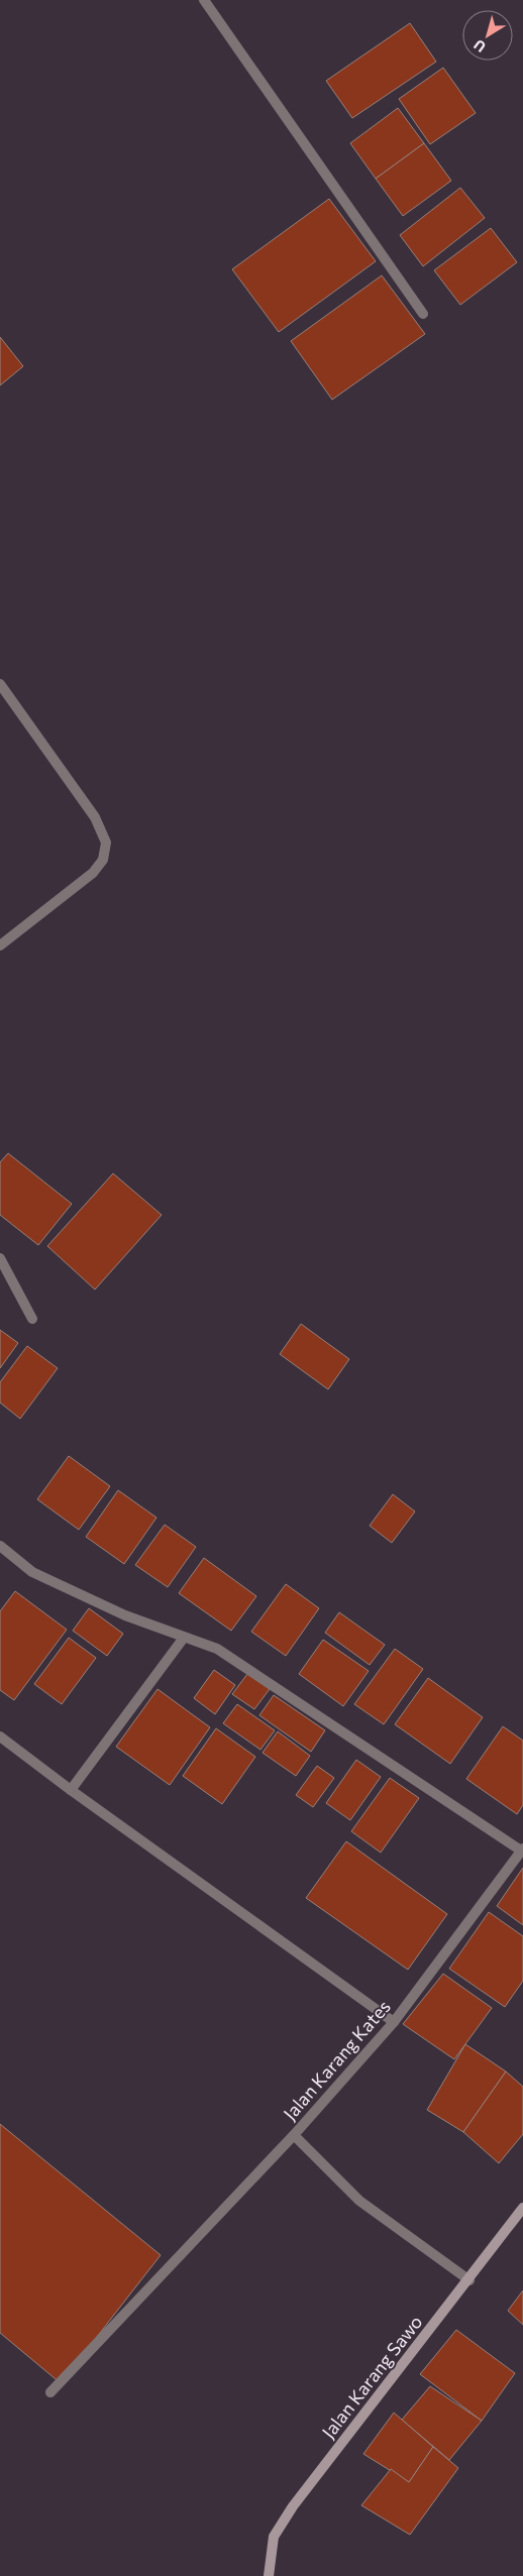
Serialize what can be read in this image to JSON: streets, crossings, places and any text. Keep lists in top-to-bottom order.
{
  "streets": {
    "street": ["Jalan Karang Kates", "Jalan Karang Sawo"]
  },
  "crossings": [
    ["Jalan Karang Kates", "Jalan Karang Sawo"]
  ],
  "north": "bottom left"
}
